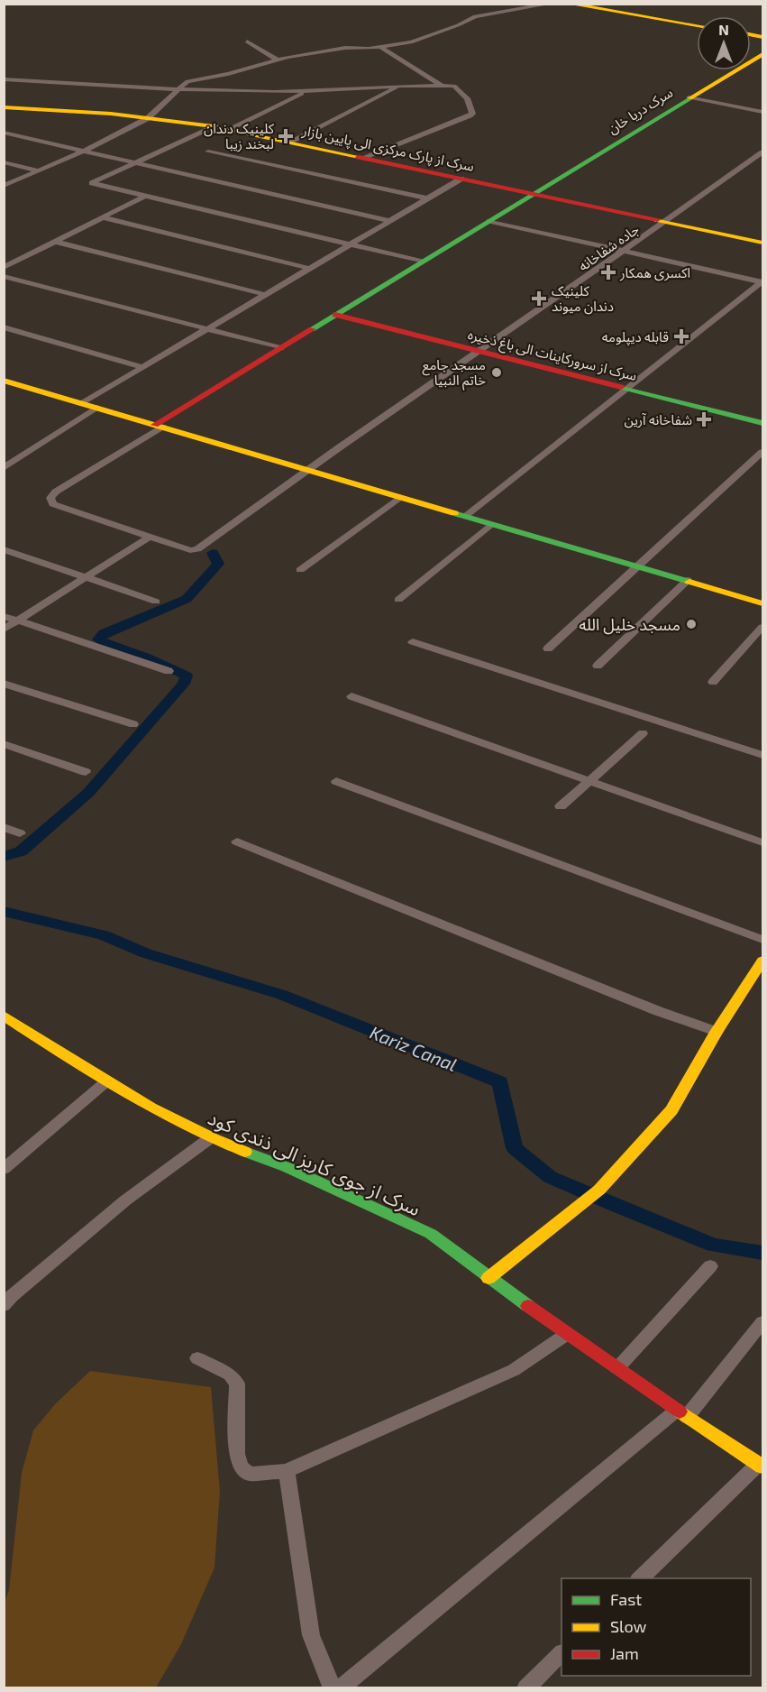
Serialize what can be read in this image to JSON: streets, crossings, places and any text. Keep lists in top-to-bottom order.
{
  "streets": {
    "street": [
      "سرک دریا خان",
      "سرک از پارک مرکزی الی پایین بازار",
      "جاده شفاخانه",
      "سرک از سرورکاینات الی باغ ذخیره",
      "سرک از جوی کاریز الی ذندی کود"
    ]
  },
  "crossings": [
    ["سرک دریا خان", "سرک از پارک مرکزی الی پایین بازار"],
    ["سرک دریا خان", "سرک از سرورکاینات الی باغ ذخیره"],
    ["سرک از پارک مرکزی الی پایین بازار", "جاده شفاخانه"],
    ["جاده شفاخانه", "سرک از سرورکاینات الی باغ ذخیره"]
  ],
  "water": ["Kariz Canal"],
  "places": {
    "health": [
      "کلینیک دندان لبخند زیبا",
      "اکسری همکار",
      "کلینیک دندان میوند",
      "قابله دیپلومه",
      "شفاخانه آرین"
    ],
    "other": ["مسجد جامع خاتم النبیا", "مسجد خلیل الله"]
  },
  "legend": ["Fast", "Slow", "Jam"],
  "north": "top"
}
